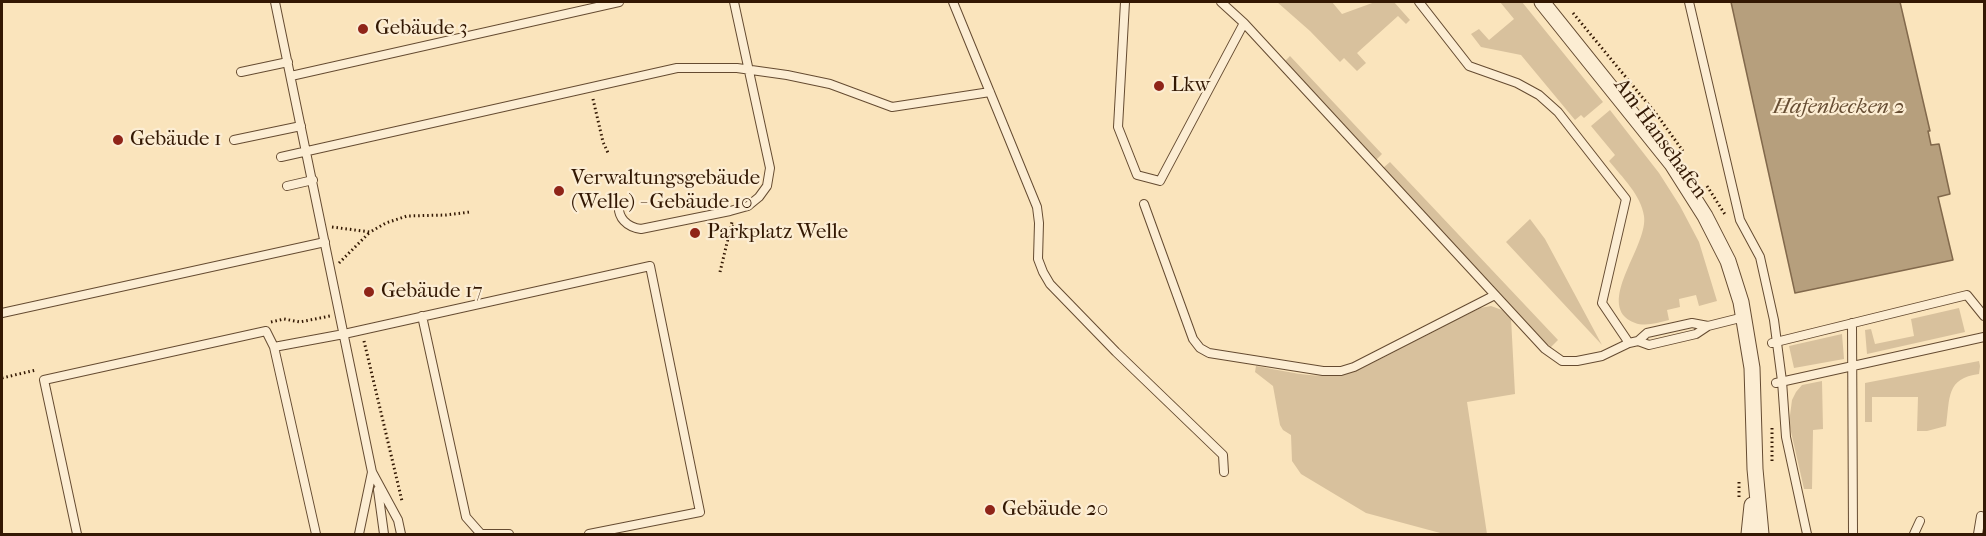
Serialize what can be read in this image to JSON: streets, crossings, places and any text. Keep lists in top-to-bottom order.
{
  "streets": {
    "street": ["Am Hansehafen"]
  },
  "water": ["Hafenbecken 2"],
  "places": [
    "Gebäude 3",
    "Lkw",
    "Gebäude 1",
    "Verwaltungsgebäude (Welle) - Gebäude 10",
    "Parkplatz Welle",
    "Gebäude 17",
    "Gebäude 20"
  ]
}
